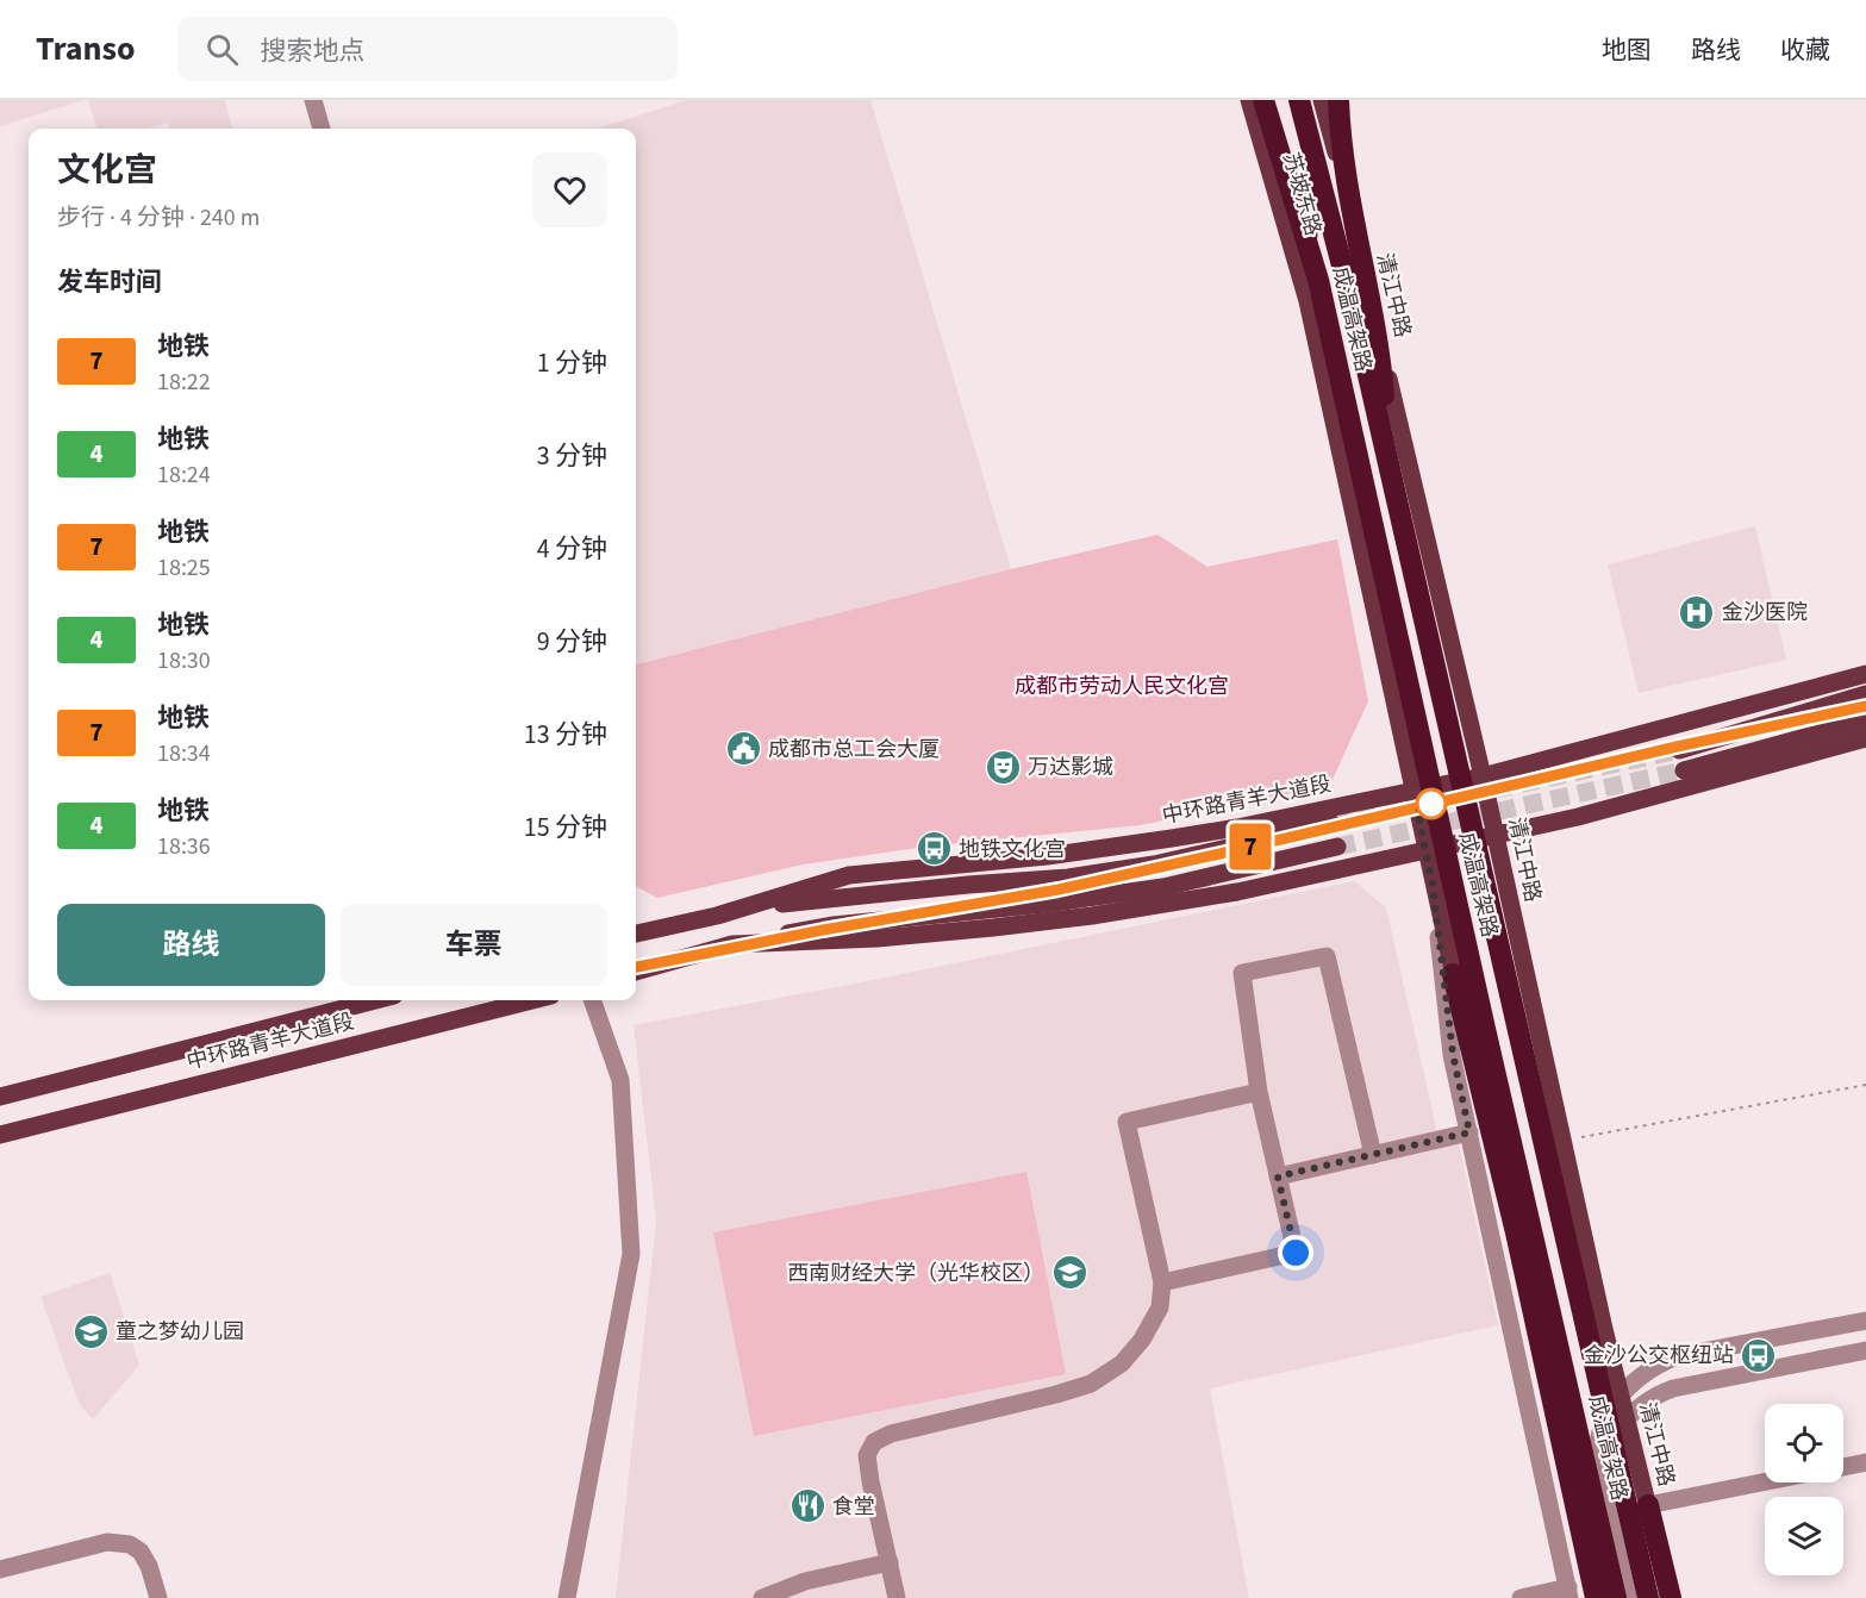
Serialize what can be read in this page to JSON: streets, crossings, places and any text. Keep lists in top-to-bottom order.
{
  "streets": {
    "highway": ["成温高架路"],
    "main road": ["苏坡东路", "清江中路", "中环路青羊大道段"]
  },
  "crossings": [
    ["苏坡东路", "清江中路"],
    ["清江中路", "中环路青羊大道段"]
  ],
  "parks": ["成都市劳动人民文化宫"],
  "places": {
    "hospital": ["金沙医院"],
    "public building": ["成都市总工会大厦"],
    "theatre": ["万达影城"],
    "bus stop": ["地铁文化宫", "金沙公交枢纽站"],
    "school or university": ["西南财经大学（光华校区）", "童之梦幼儿园"],
    "restaurant": ["食堂"]
  },
  "lines": ["metro line 7"],
  "page": {
    "header": "Transo",
    "search": "搜索地点",
    "nav": ["地图", "路线", "收藏"],
    "on_map": "7",
    "heading": [
      ["文化宫", "步行 · 4 分钟 · 240 m"],
      "发车时间"
    ],
    "list": [
      {
        "mark": "7",
        "name": "地铁",
        "note": "18:22",
        "value": "1 分钟"
      },
      {
        "mark": "4",
        "name": "地铁",
        "note": "18:24",
        "value": "3 分钟"
      },
      {
        "mark": "7",
        "name": "地铁",
        "note": "18:25",
        "value": "4 分钟"
      },
      {
        "mark": "4",
        "name": "地铁",
        "note": "18:30",
        "value": "9 分钟"
      },
      {
        "mark": "7",
        "name": "地铁",
        "note": "18:34",
        "value": "13 分钟"
      },
      {
        "mark": "4",
        "name": "地铁",
        "note": "18:36",
        "value": "15 分钟"
      }
    ],
    "buttons": ["路线", "车票"]
  }
}
